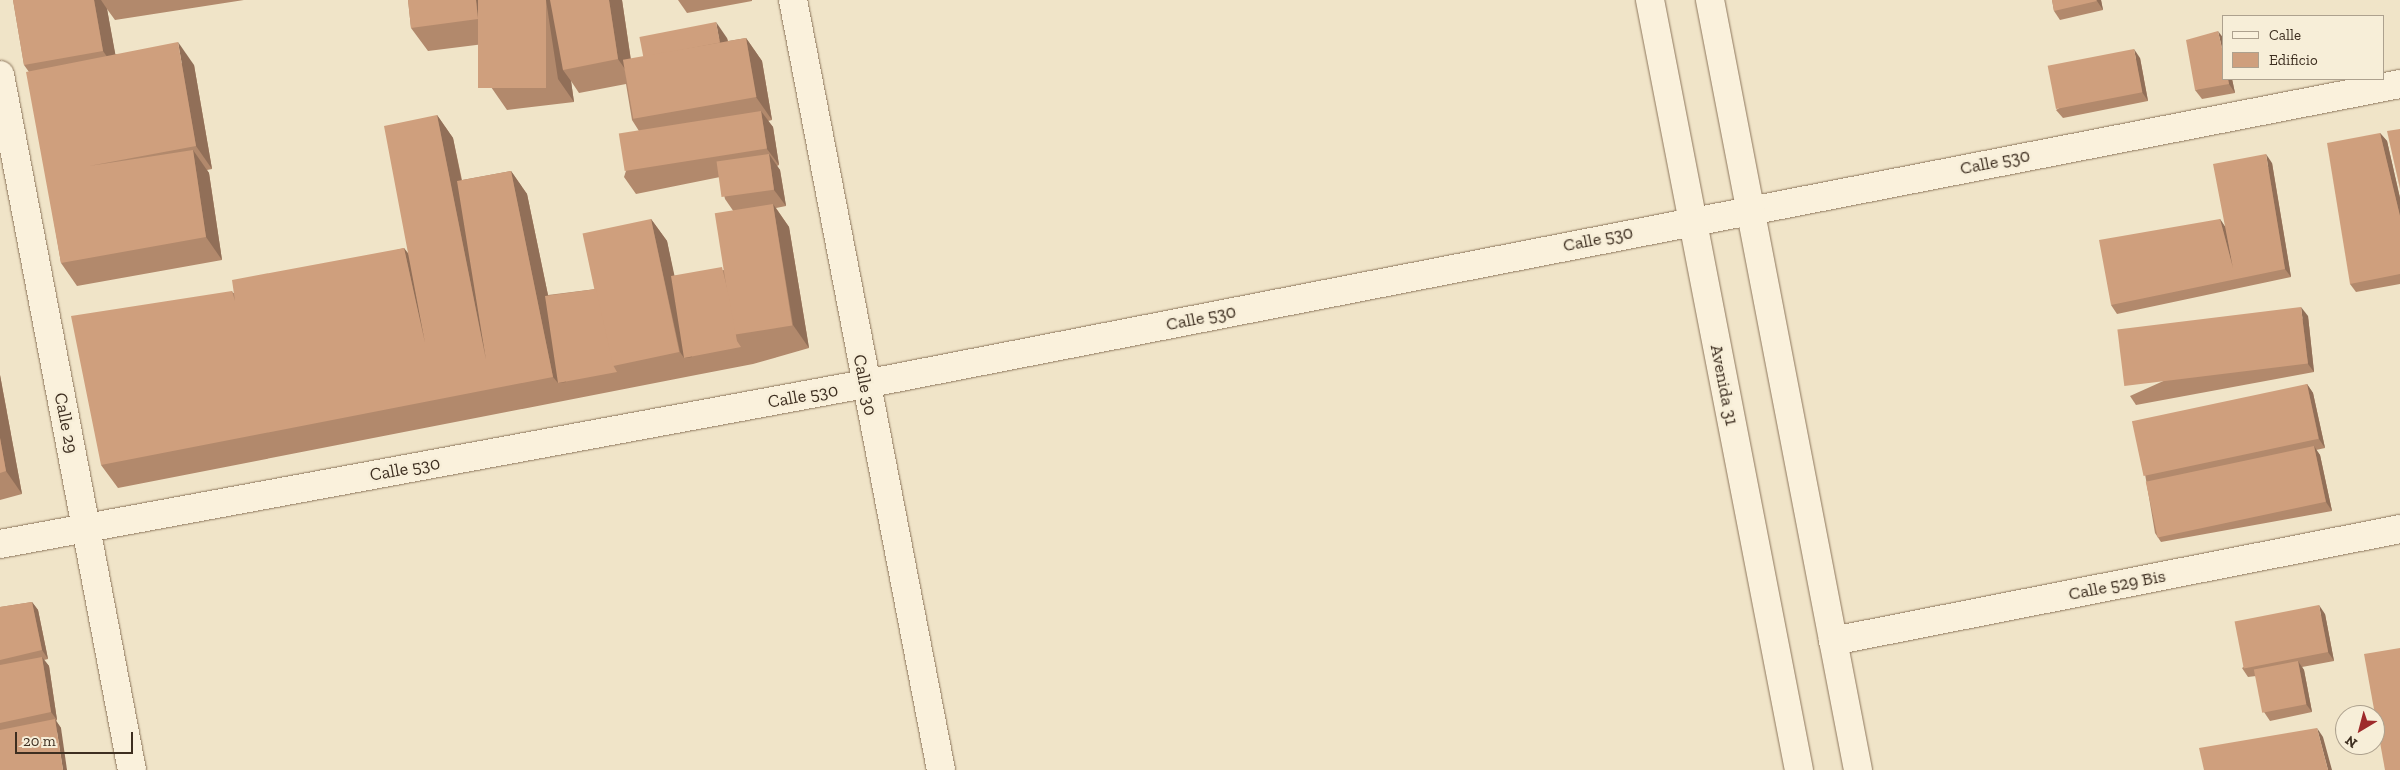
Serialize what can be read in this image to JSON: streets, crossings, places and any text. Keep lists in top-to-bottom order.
{
  "streets": {
    "street": [
      "Calle 530",
      "Calle 30",
      "Avenida 31",
      "Calle 29",
      "Calle 529 Bis"
    ]
  },
  "crossings": [
    ["Calle 530", "Calle 30"],
    ["Calle 530", "Avenida 31"],
    ["Calle 530", "Calle 29"]
  ],
  "legend": ["Calle", "Edificio"],
  "scale_bar": "20 m",
  "north": "bottom left"
}
